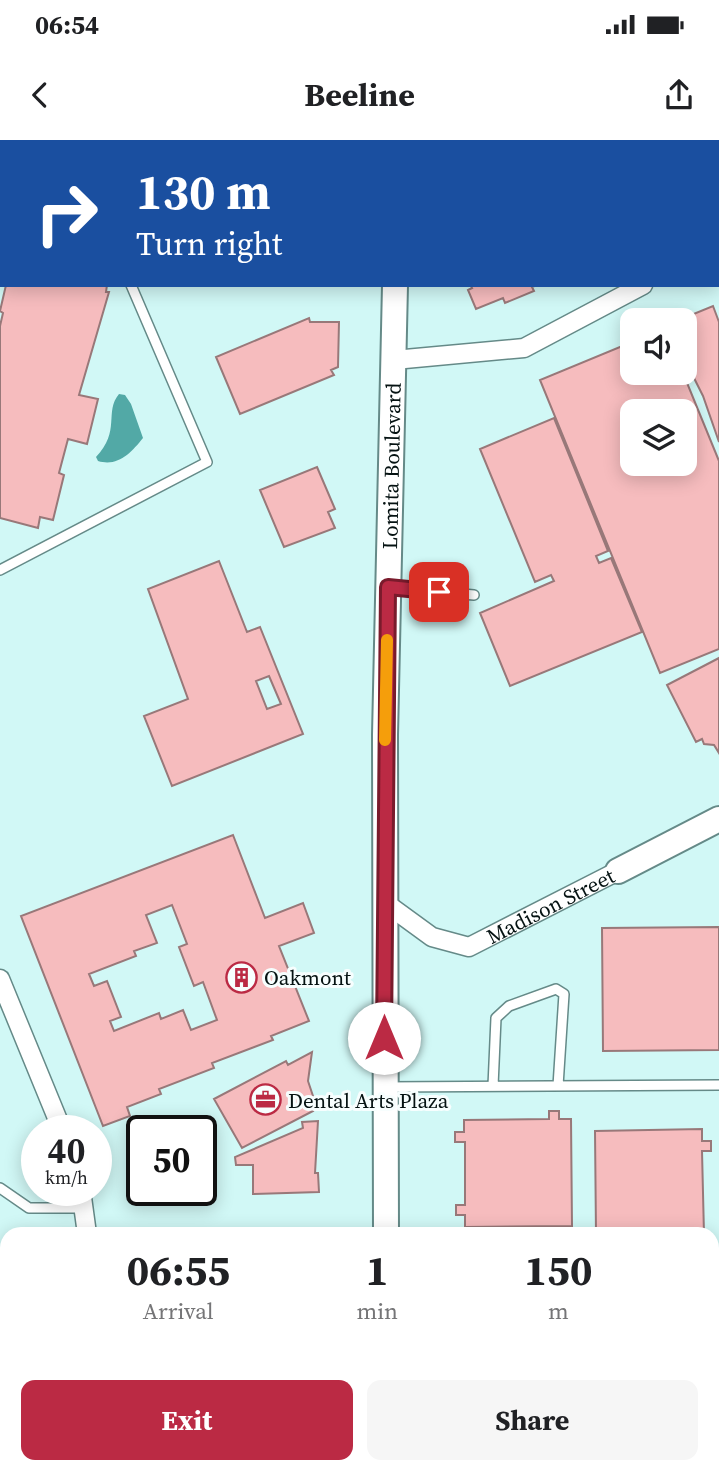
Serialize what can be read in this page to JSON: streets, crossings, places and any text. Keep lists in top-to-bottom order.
{
  "streets": {
    "main road": ["Lomita Boulevard", "Madison Street"]
  },
  "crossings": [
    ["Lomita Boulevard", "Madison Street"]
  ],
  "places": {
    "building": ["Oakmont"],
    "office": ["Dental Arts Plaza"]
  },
  "page": {
    "status": "06:54",
    "header": "Beeline",
    "turn": ["130 m", "Turn right"],
    "speed": "40 km/h",
    "limit": "50",
    "eta": [
      "06:55",
      "Arrival",
      "1",
      "min",
      "150",
      "m"
    ],
    "buttons": ["Exit", "Share"]
  }
}
